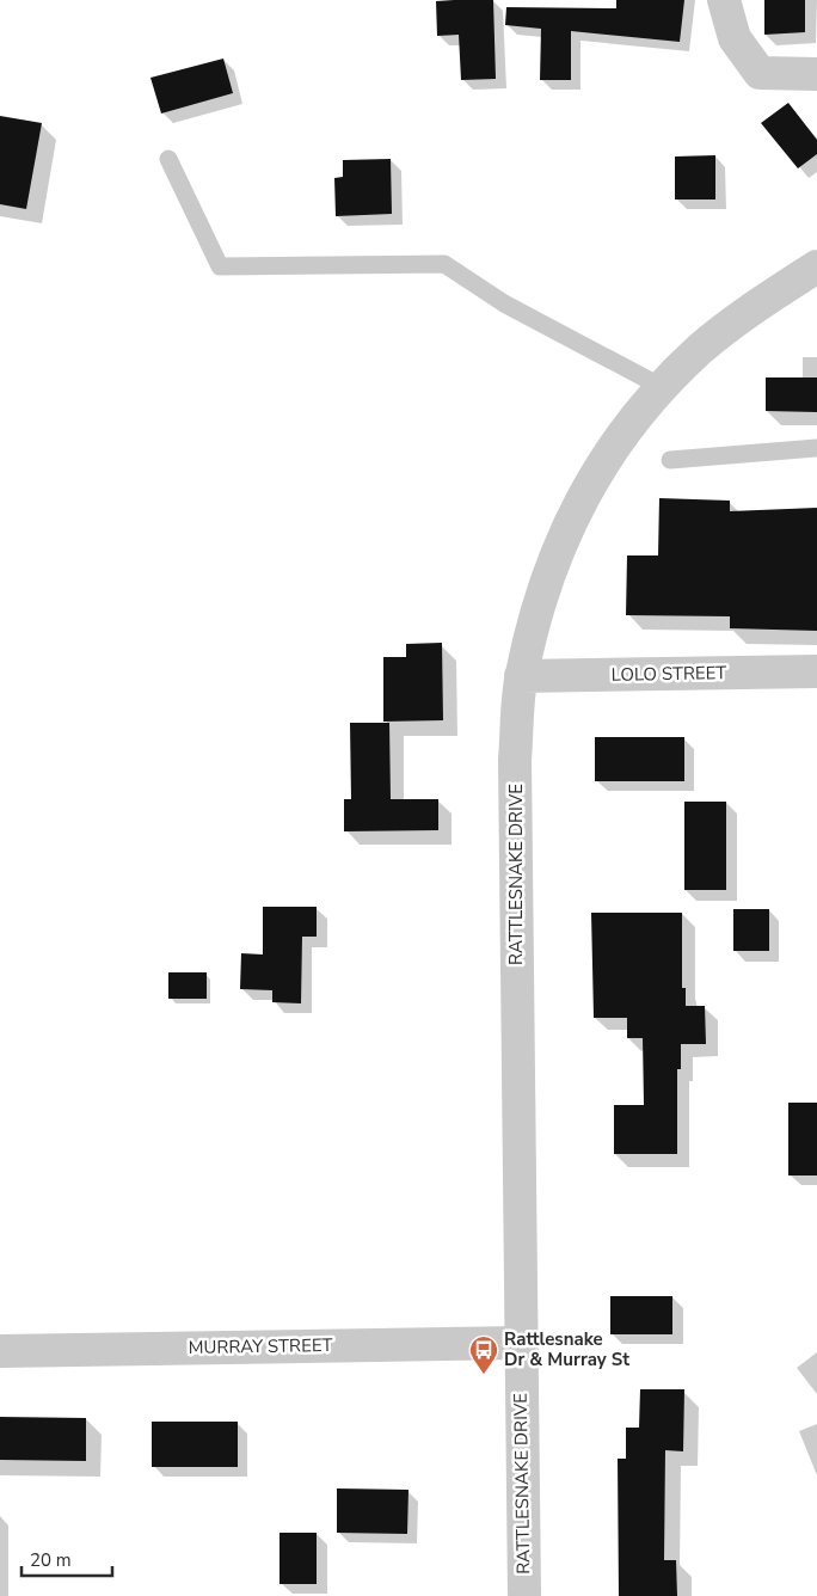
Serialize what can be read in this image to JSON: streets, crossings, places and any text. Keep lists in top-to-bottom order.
{
  "streets": {
    "street": ["LOLO STREET", "RATTLESNAKE DRIVE", "MURRAY STREET"]
  },
  "crossings": [
    ["LOLO STREET", "RATTLESNAKE DRIVE"],
    ["RATTLESNAKE DRIVE", "MURRAY STREET"]
  ],
  "places": {
    "bus stop": ["Rattlesnake Dr & Murray St"]
  },
  "scale_bar": "20 m"
}
